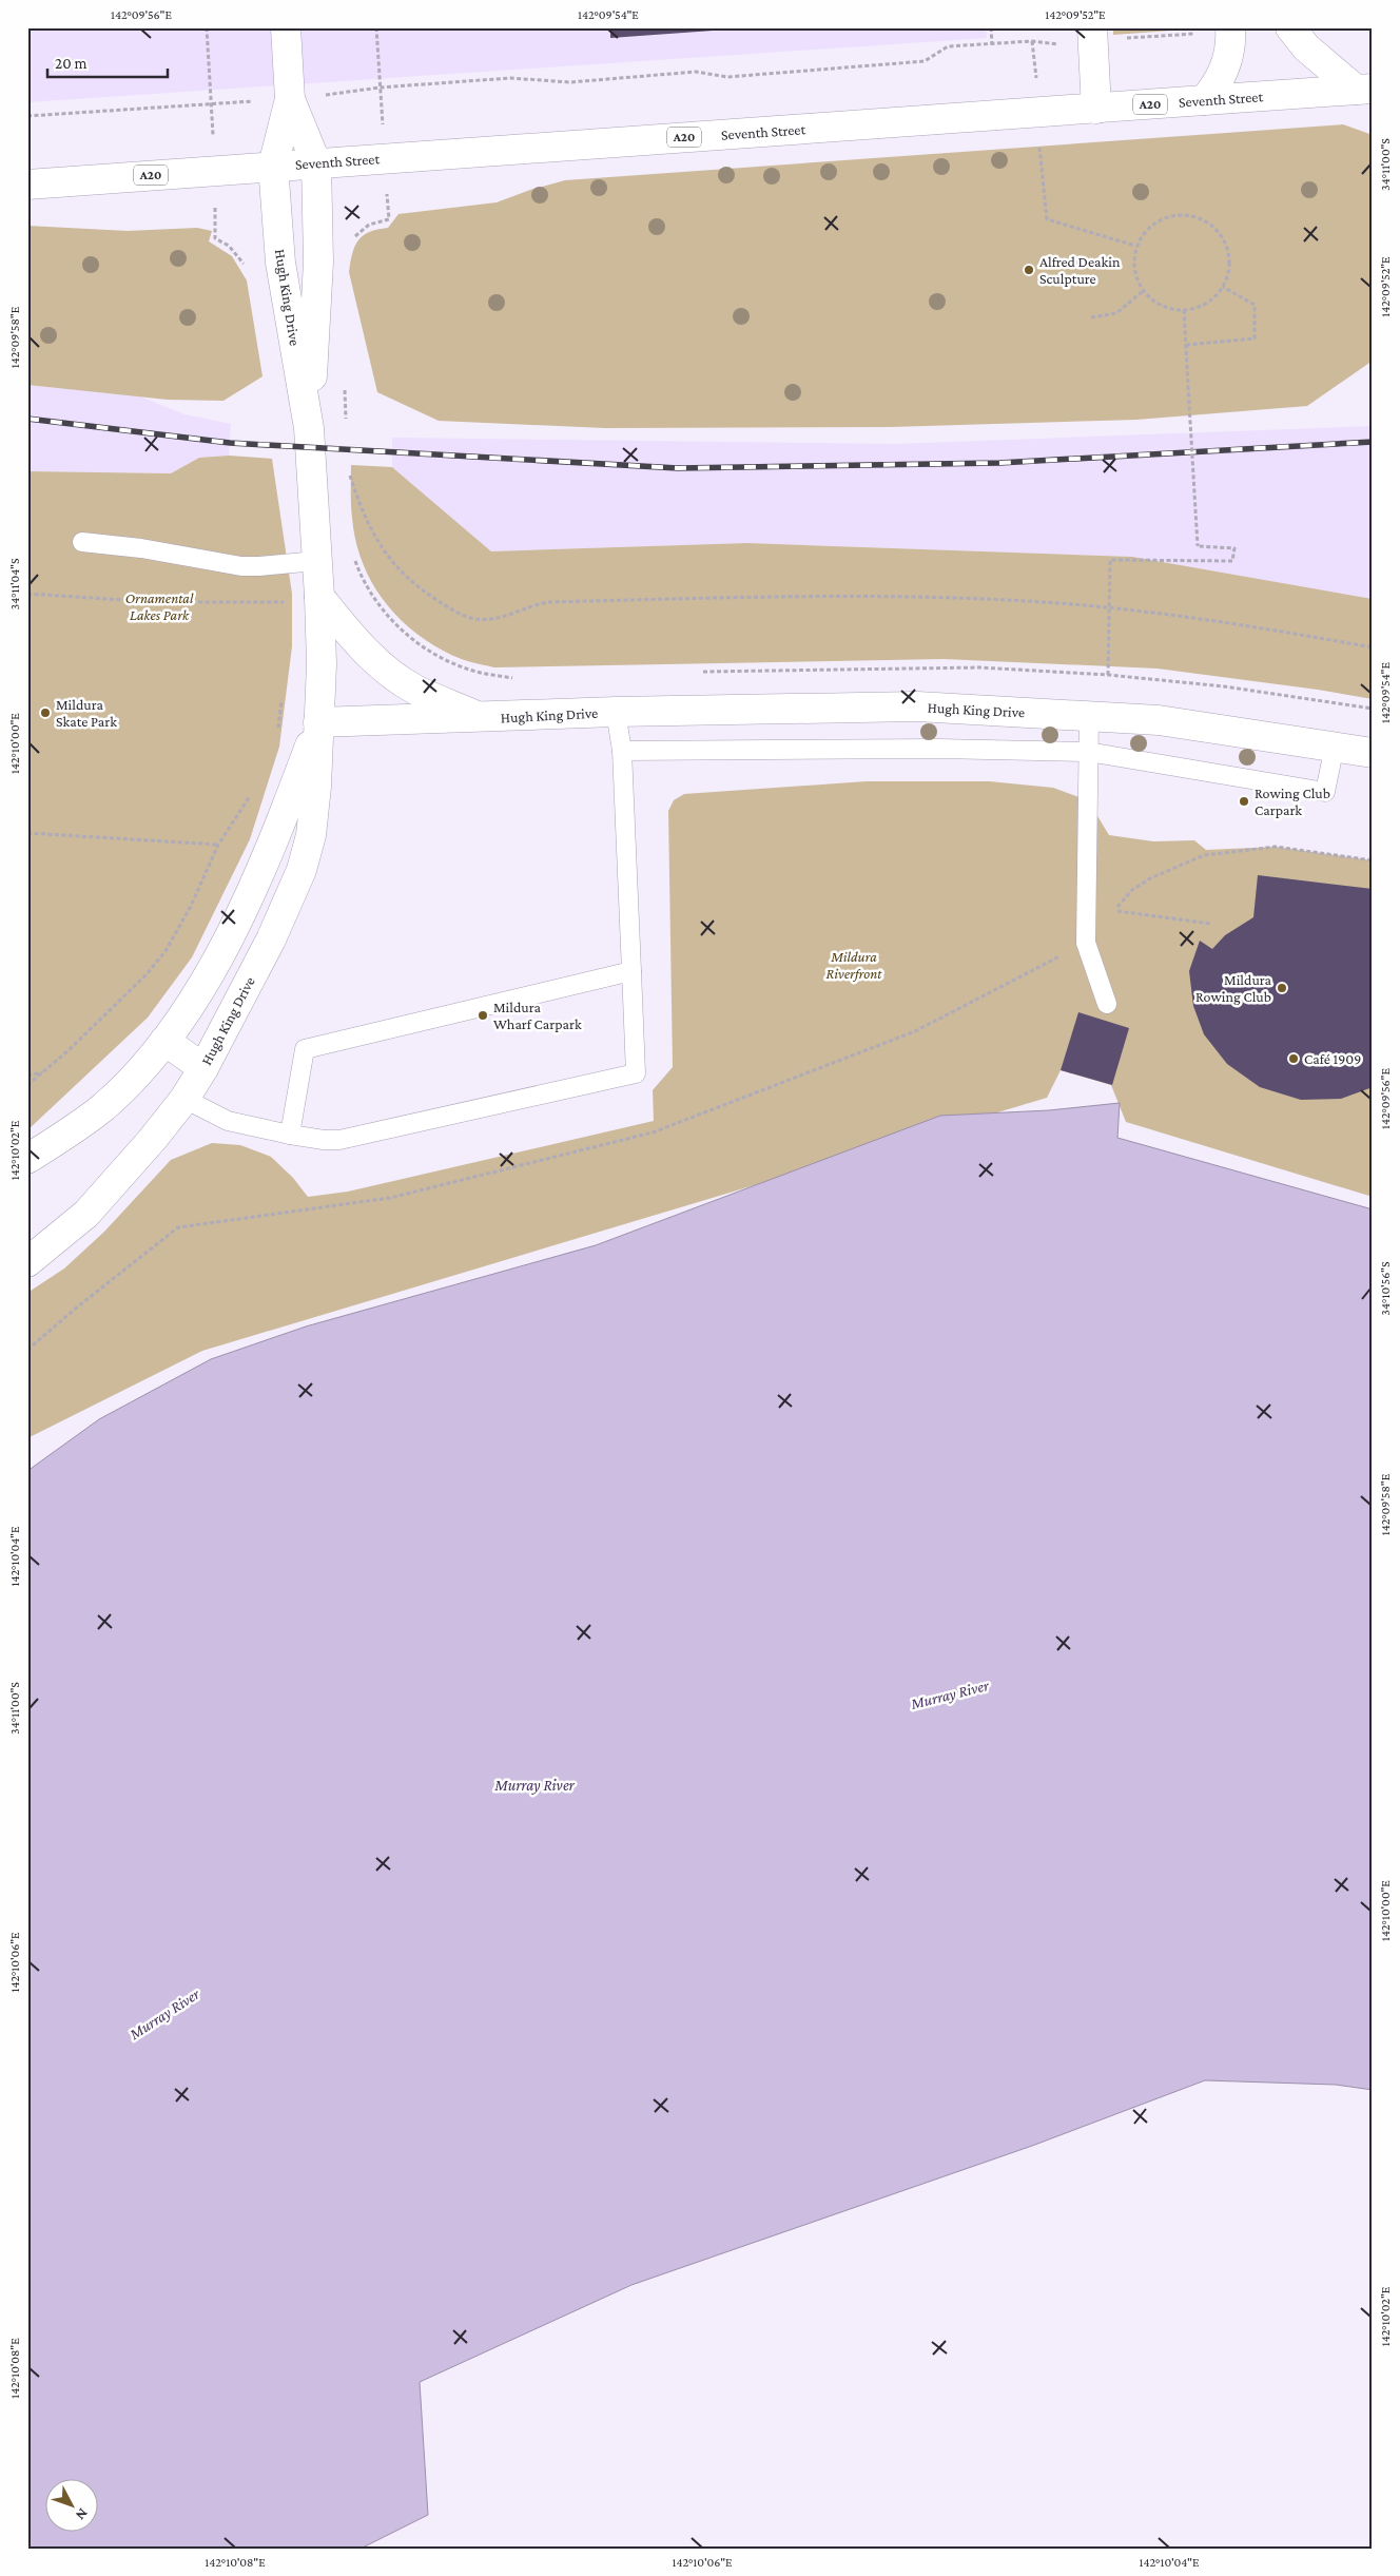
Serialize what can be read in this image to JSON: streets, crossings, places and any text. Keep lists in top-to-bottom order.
{
  "streets": {
    "main road": ["Seventh Street", "A20", "Hugh King Drive"]
  },
  "crossings": [
    ["Seventh Street", "Hugh King Drive"]
  ],
  "water": ["Murray River"],
  "parks": ["Ornamental Lakes Park", "Mildura Riverfront"],
  "places": [
    "Alfred Deakin Sculpture",
    "Mildura Skate Park",
    "Rowing Club Carpark",
    "Mildura Rowing Club",
    "Mildura Wharf Carpark",
    "Café 1909"
  ],
  "scale_bar": "20 m",
  "north": "bottom right",
  "coordinates": [
    "142°09'56\"E",
    "142°09'54\"E",
    "142°09'52\"E",
    "34°11'00\"S",
    "142°09'58\"E",
    "34°11'04\"S",
    "142°10'00\"E",
    "142°10'02\"E",
    "34°10'56\"S",
    "142°10'04\"E",
    "142°10'06\"E",
    "142°10'08\"E"
  ]
}
